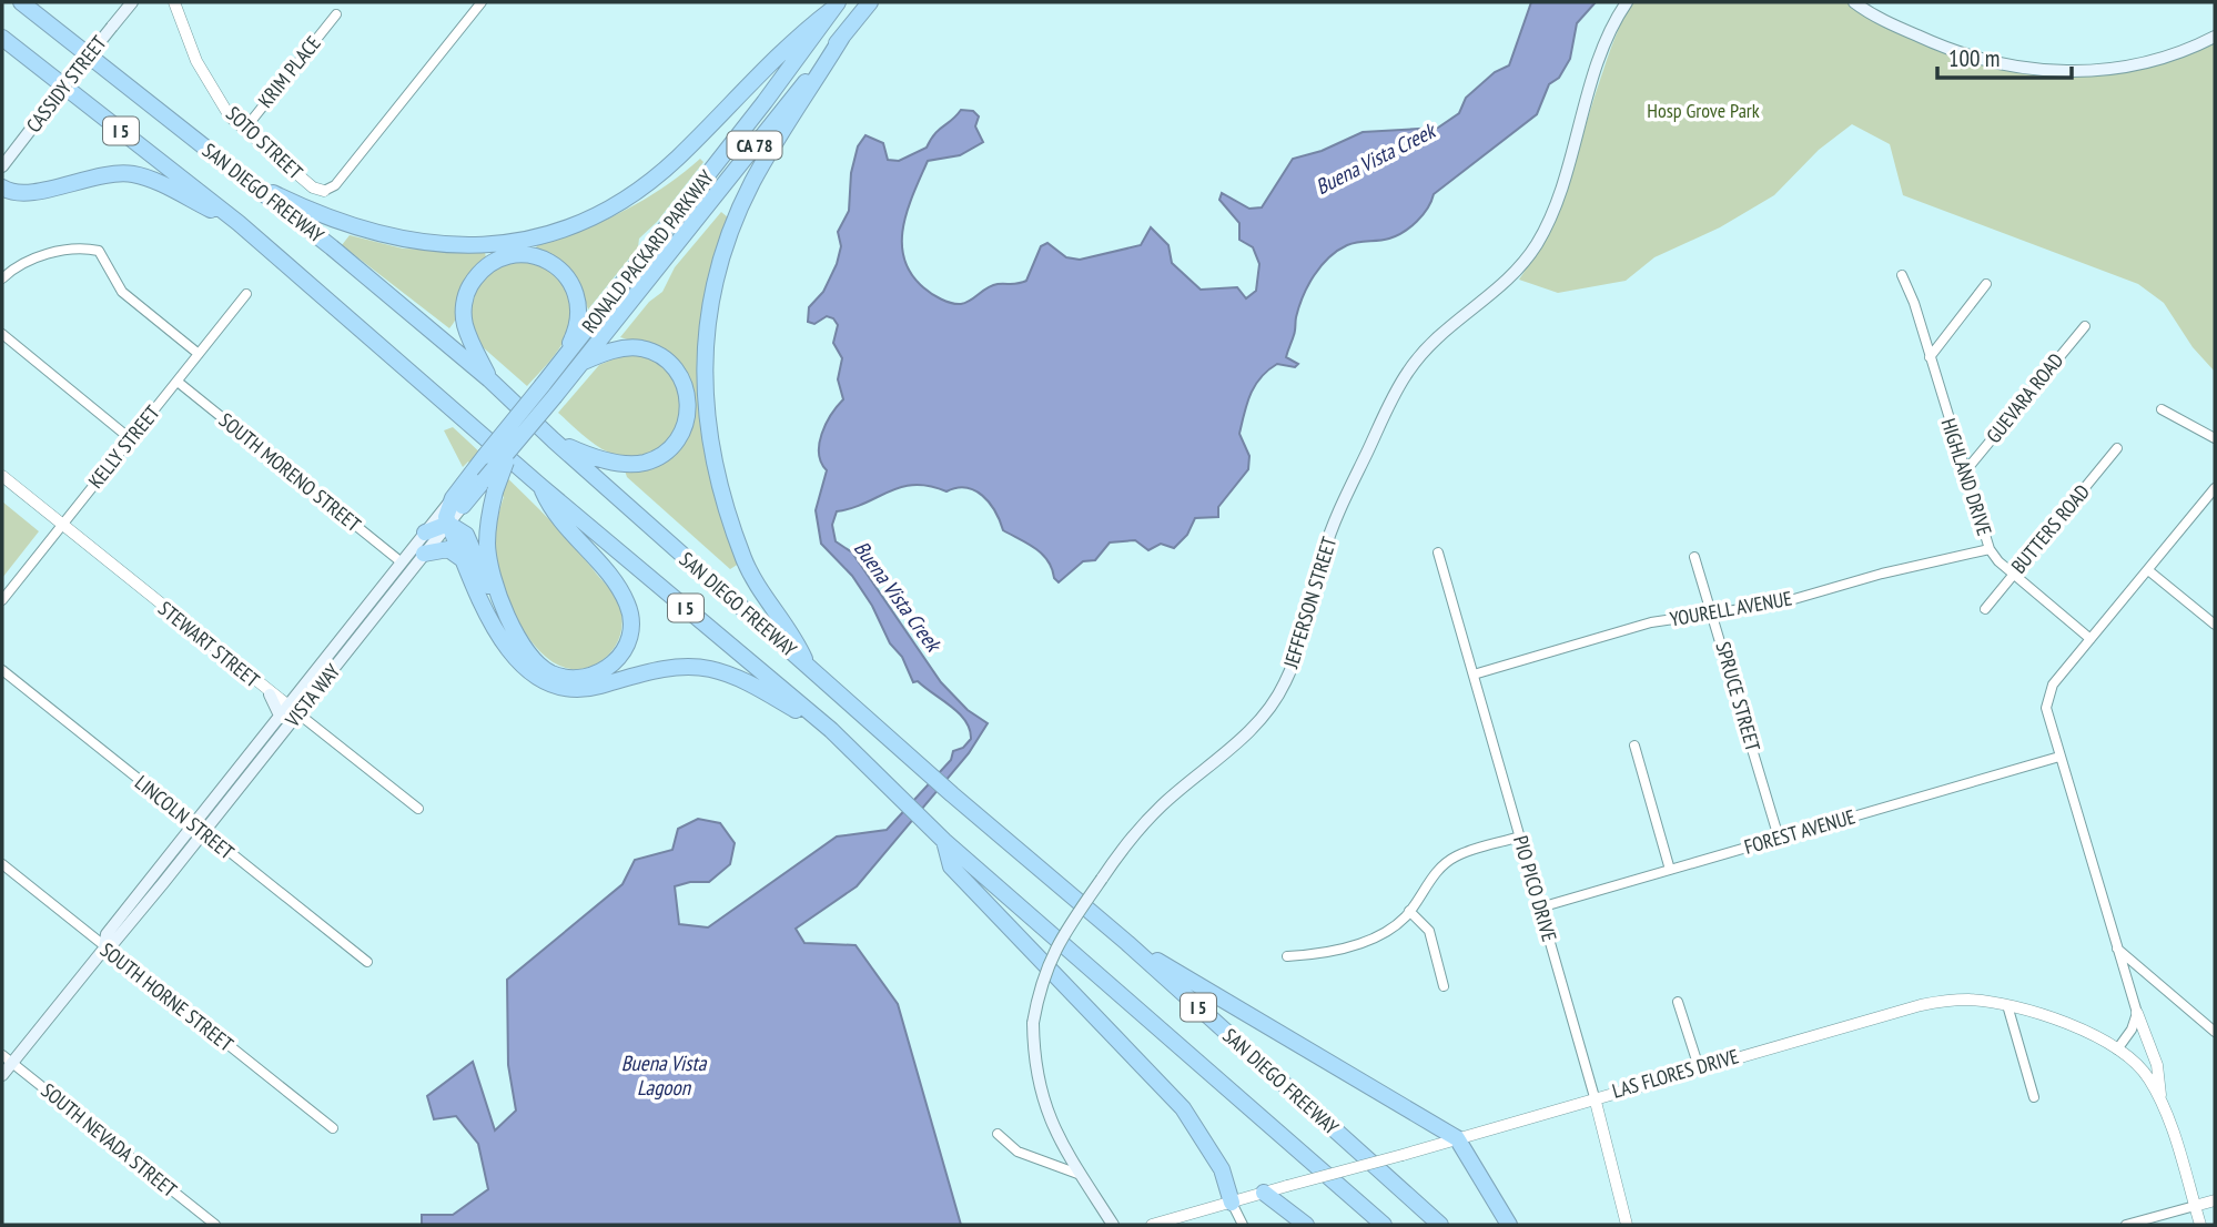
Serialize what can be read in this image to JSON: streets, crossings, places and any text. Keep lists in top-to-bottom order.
{
  "streets": {
    "highway": [
      "I 5",
      "CA 78",
      "SAN DIEGO FREEWAY",
      "RONALD PACKARD PARKWAY",
      "VISTA WAY"
    ],
    "main road": ["CASSIDY STREET", "JEFFERSON STREET"],
    "street": [
      "KRIM PLACE",
      "SOTO STREET",
      "GUEVARA ROAD",
      "KELLY STREET",
      "SOUTH MORENO STREET",
      "HIGHLAND DRIVE",
      "BUTTERS ROAD",
      "YOURELL AVENUE",
      "STEWART STREET",
      "SPRUCE STREET",
      "LINCOLN STREET",
      "FOREST AVENUE",
      "PIO PICO DRIVE",
      "SOUTH HORNE STREET",
      "LAS FLORES DRIVE",
      "SOUTH NEVADA STREET"
    ]
  },
  "crossings": [
    ["KRIM PLACE", "SOTO STREET"],
    ["RONALD PACKARD PARKWAY", "VISTA WAY"],
    ["GUEVARA ROAD", "HIGHLAND DRIVE"],
    ["KELLY STREET", "SOUTH MORENO STREET"],
    ["KELLY STREET", "STEWART STREET"],
    ["SOUTH MORENO STREET", "VISTA WAY"],
    ["HIGHLAND DRIVE", "BUTTERS ROAD"],
    ["HIGHLAND DRIVE", "YOURELL AVENUE"],
    ["YOURELL AVENUE", "SPRUCE STREET"],
    ["YOURELL AVENUE", "PIO PICO DRIVE"],
    ["STEWART STREET", "VISTA WAY"],
    ["VISTA WAY", "LINCOLN STREET"],
    ["VISTA WAY", "SOUTH HORNE STREET"],
    ["VISTA WAY", "SOUTH NEVADA STREET"],
    ["SPRUCE STREET", "FOREST AVENUE"],
    ["FOREST AVENUE", "PIO PICO DRIVE"],
    ["PIO PICO DRIVE", "LAS FLORES DRIVE"]
  ],
  "water": ["Buena Vista Creek", "Buena Vista Lagoon"],
  "parks": ["Hosp Grove Park"],
  "scale_bar": "100 m"
}
